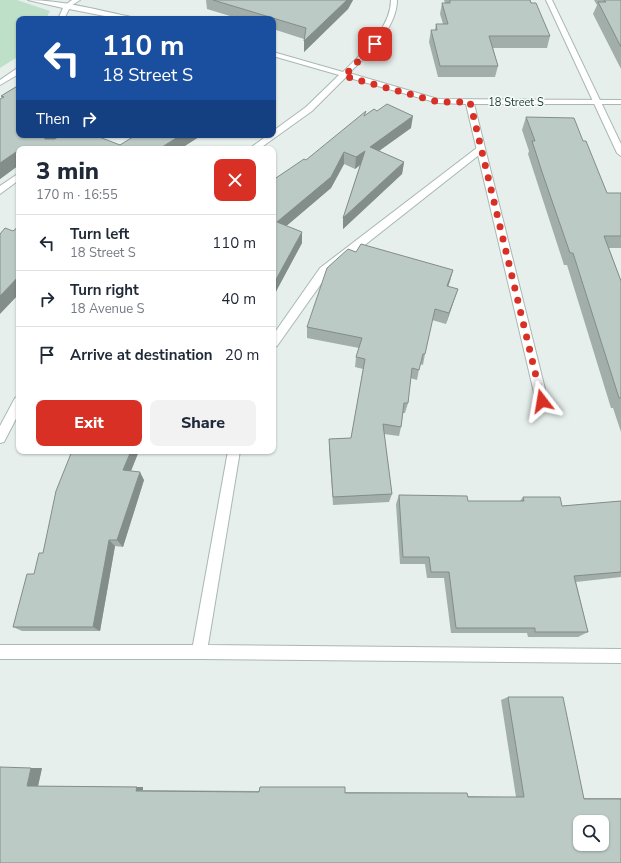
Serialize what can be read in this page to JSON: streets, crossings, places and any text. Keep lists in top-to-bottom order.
{
  "streets": {
    "street": ["18 Street S"]
  },
  "page": {
    "turn": ["110 m", "18 Street S"],
    "then": "Then",
    "heading": ["3 min", "170 m · 16:55"],
    "list": [
      {
        "name": "Turn left",
        "note": "18 Street S",
        "value": "110 m"
      },
      {
        "name": "Turn right",
        "note": "18 Avenue S",
        "value": "40 m"
      },
      {
        "name": "Arrive at destination",
        "value": "20 m"
      }
    ],
    "buttons": ["Exit", "Share"]
  }
}
